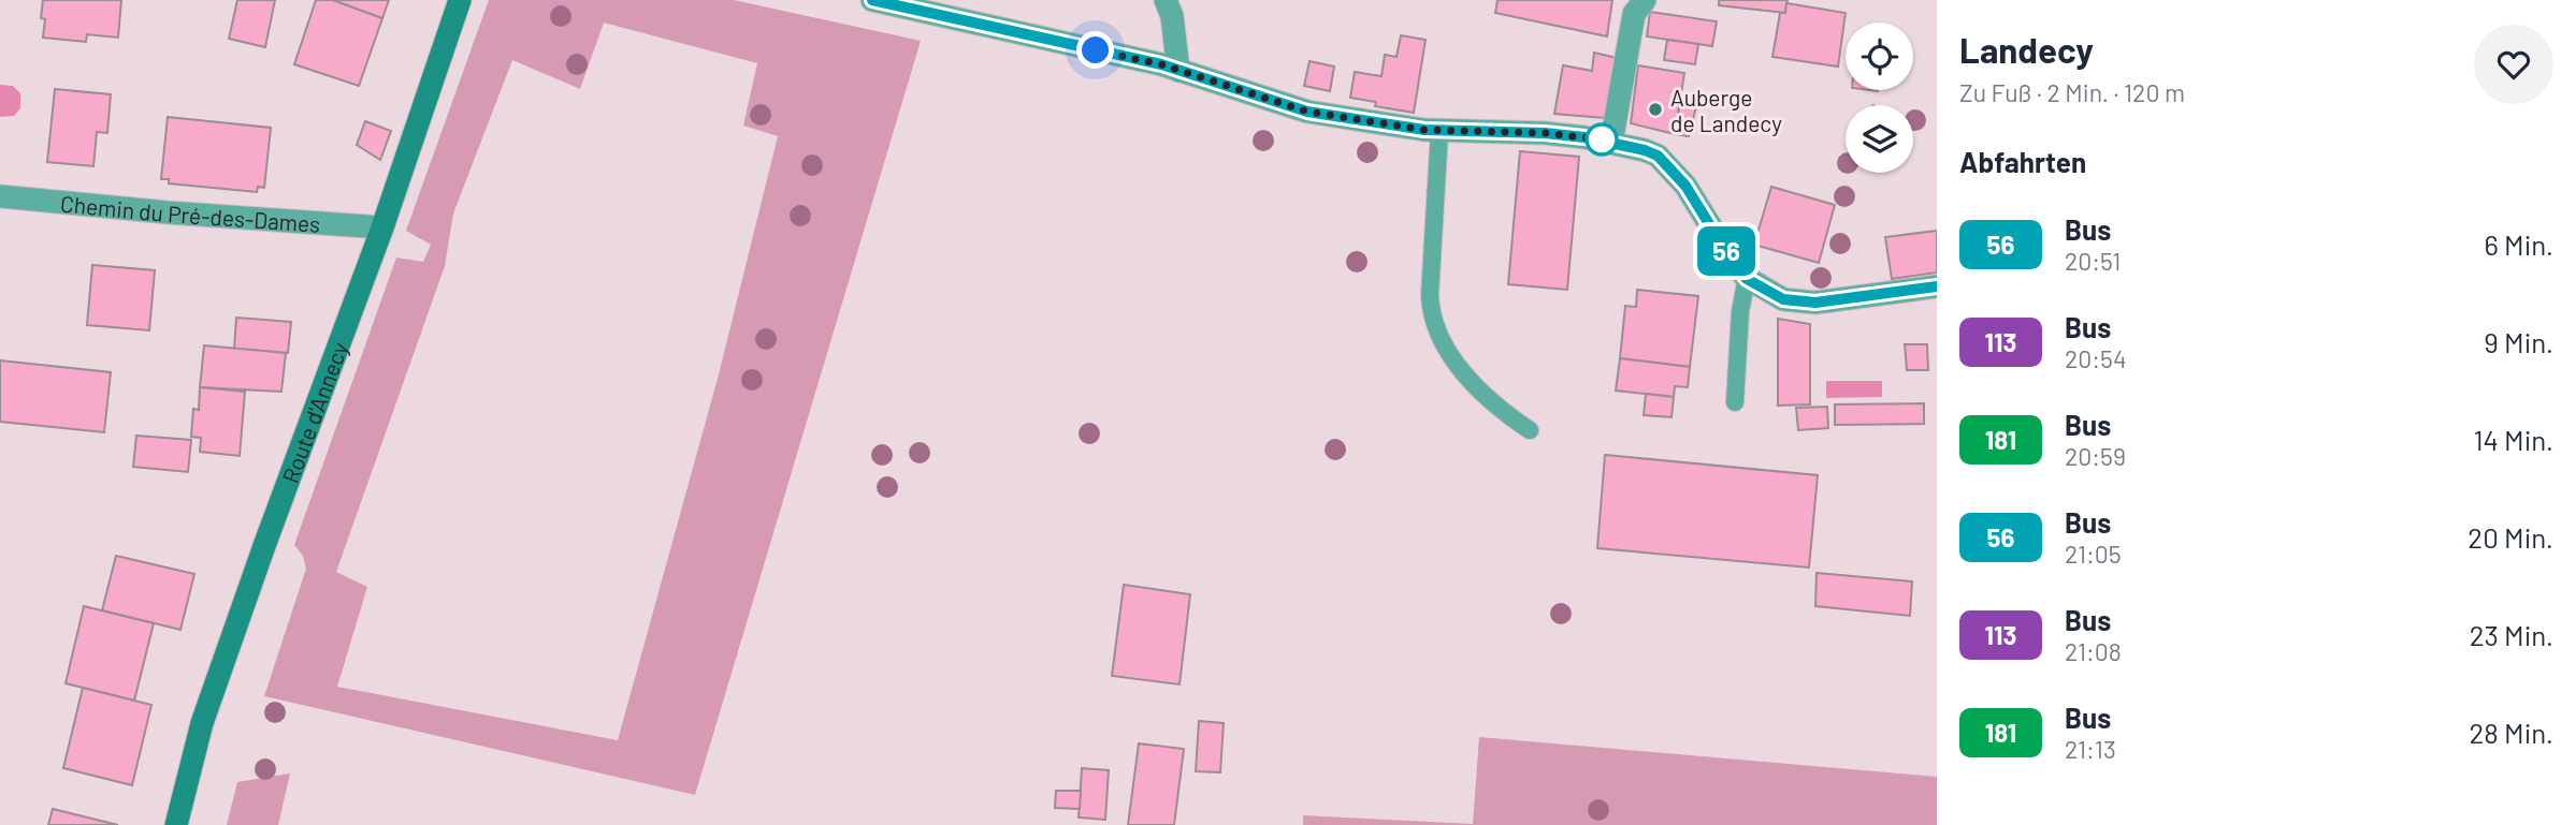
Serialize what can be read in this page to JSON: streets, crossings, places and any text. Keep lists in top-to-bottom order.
{
  "streets": {
    "street": ["Chemin du Pré-des-Dames", "Route d'Annecy"]
  },
  "crossings": [
    ["Chemin du Pré-des-Dames", "Route d'Annecy"]
  ],
  "places": ["Auberge de Landecy"],
  "lines": ["bus line 56"],
  "page": {
    "on_map": "56",
    "heading": [
      ["Landecy", "Zu Fuß · 2 Min. · 120 m"],
      "Abfahrten"
    ],
    "list": [
      {
        "mark": "56",
        "name": "Bus",
        "note": "20:51",
        "value": "6 Min."
      },
      {
        "mark": "113",
        "name": "Bus",
        "note": "20:54",
        "value": "9 Min."
      },
      {
        "mark": "181",
        "name": "Bus",
        "note": "20:59",
        "value": "14 Min."
      },
      {
        "mark": "56",
        "name": "Bus",
        "note": "21:05",
        "value": "20 Min."
      },
      {
        "mark": "113",
        "name": "Bus",
        "note": "21:08",
        "value": "23 Min."
      },
      {
        "mark": "181",
        "name": "Bus",
        "note": "21:13",
        "value": "28 Min."
      }
    ]
  }
}
